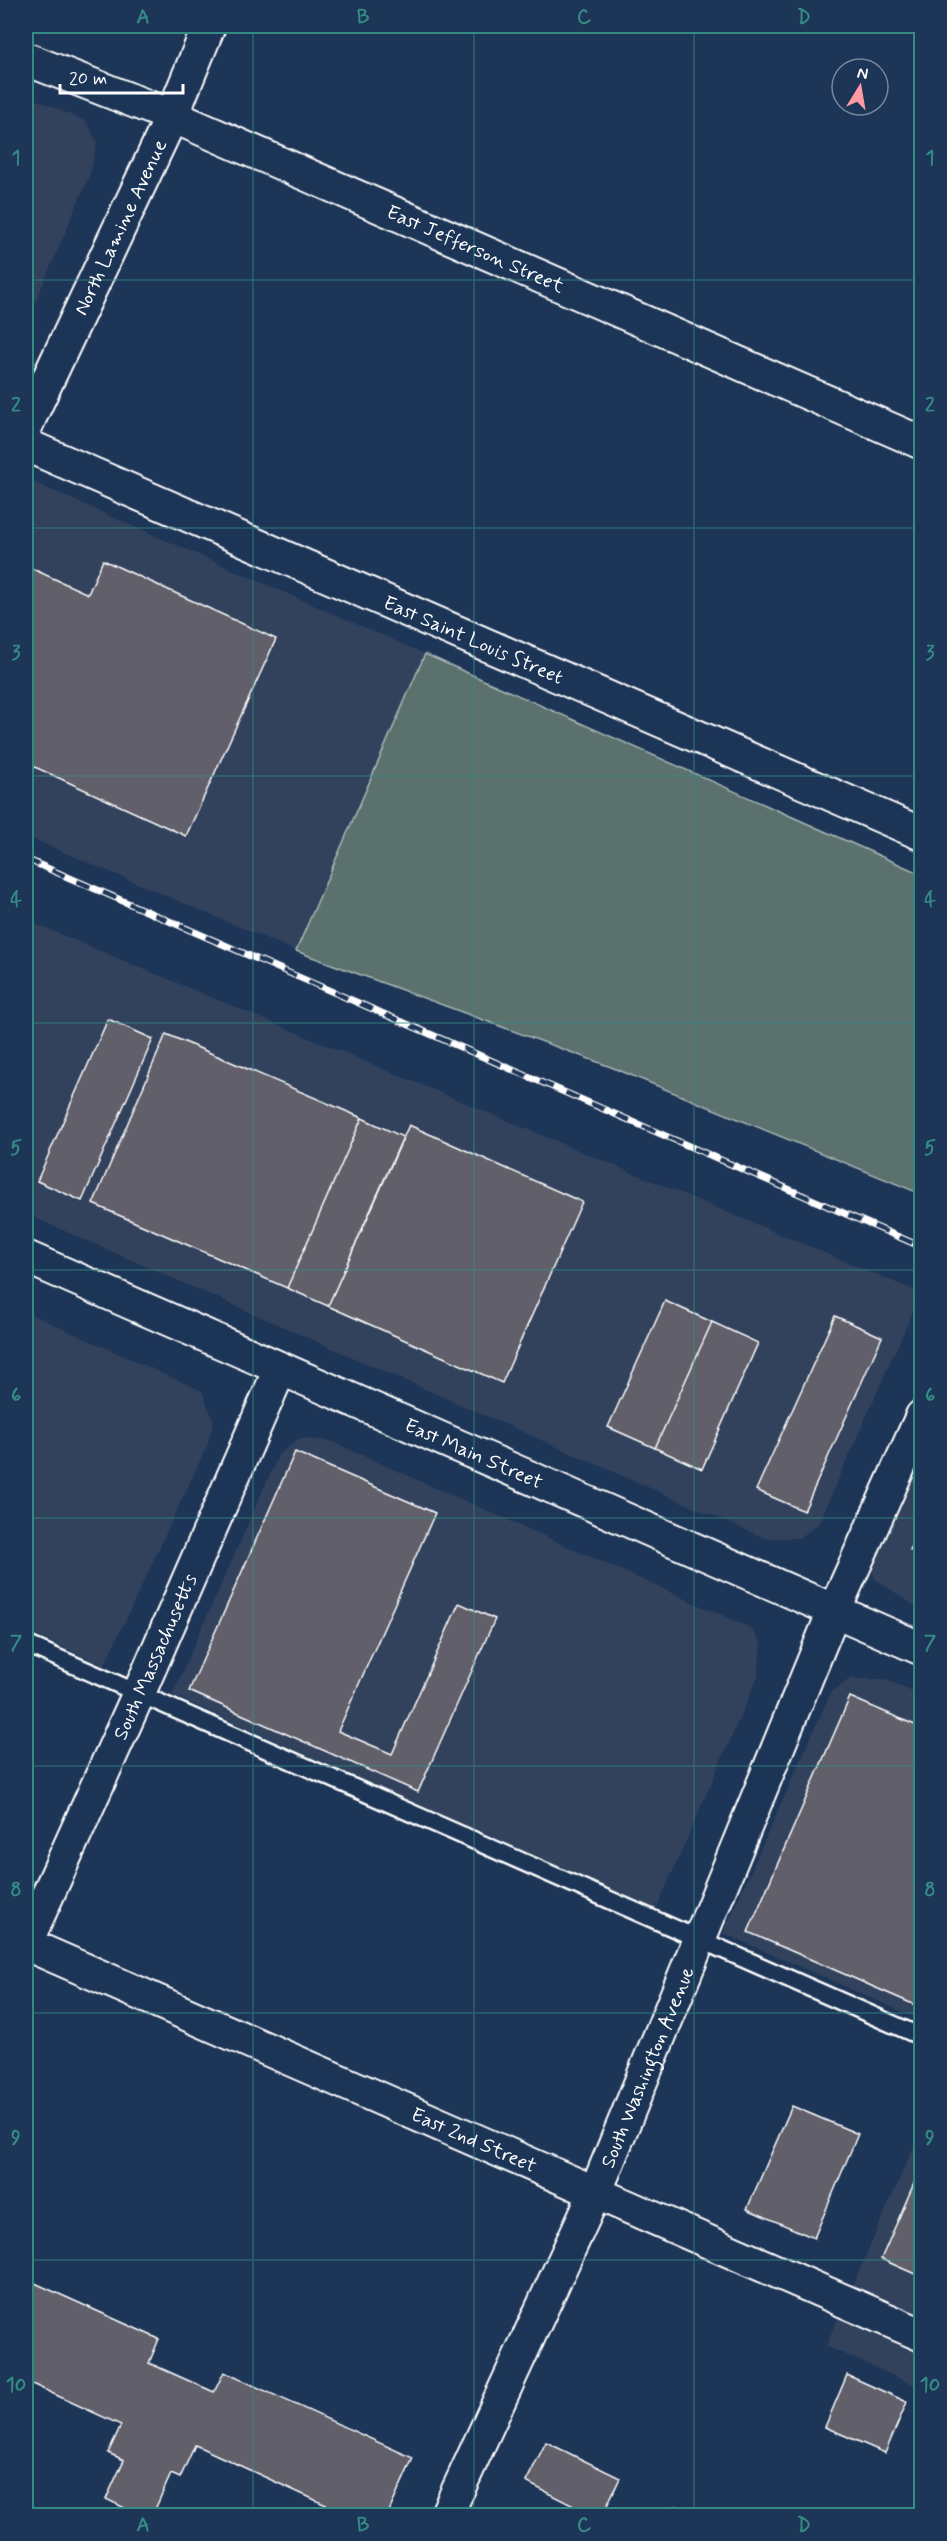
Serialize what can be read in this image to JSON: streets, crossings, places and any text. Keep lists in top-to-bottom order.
{
  "streets": {
    "street": [
      "North Lamine Avenue",
      "East Jefferson Street",
      "East Saint Louis Street",
      "East Main Street",
      "South Massachusetts",
      "South Washington Avenue",
      "East 2nd Street"
    ]
  },
  "crossings": [
    ["North Lamine Avenue", "East Jefferson Street"],
    ["East Main Street", "South Massachusetts"],
    ["East Main Street", "South Washington Avenue"],
    ["South Massachusetts", "East 2nd Street"],
    ["South Washington Avenue", "East 2nd Street"]
  ],
  "scale_bar": "20 m",
  "north": "top",
  "grid": {
    "columns": [
      "A",
      "B",
      "C",
      "D"
    ],
    "rows": [
      "1",
      "2",
      "3",
      "4",
      "5",
      "6",
      "7",
      "8",
      "9",
      "10"
    ]
  }
}
